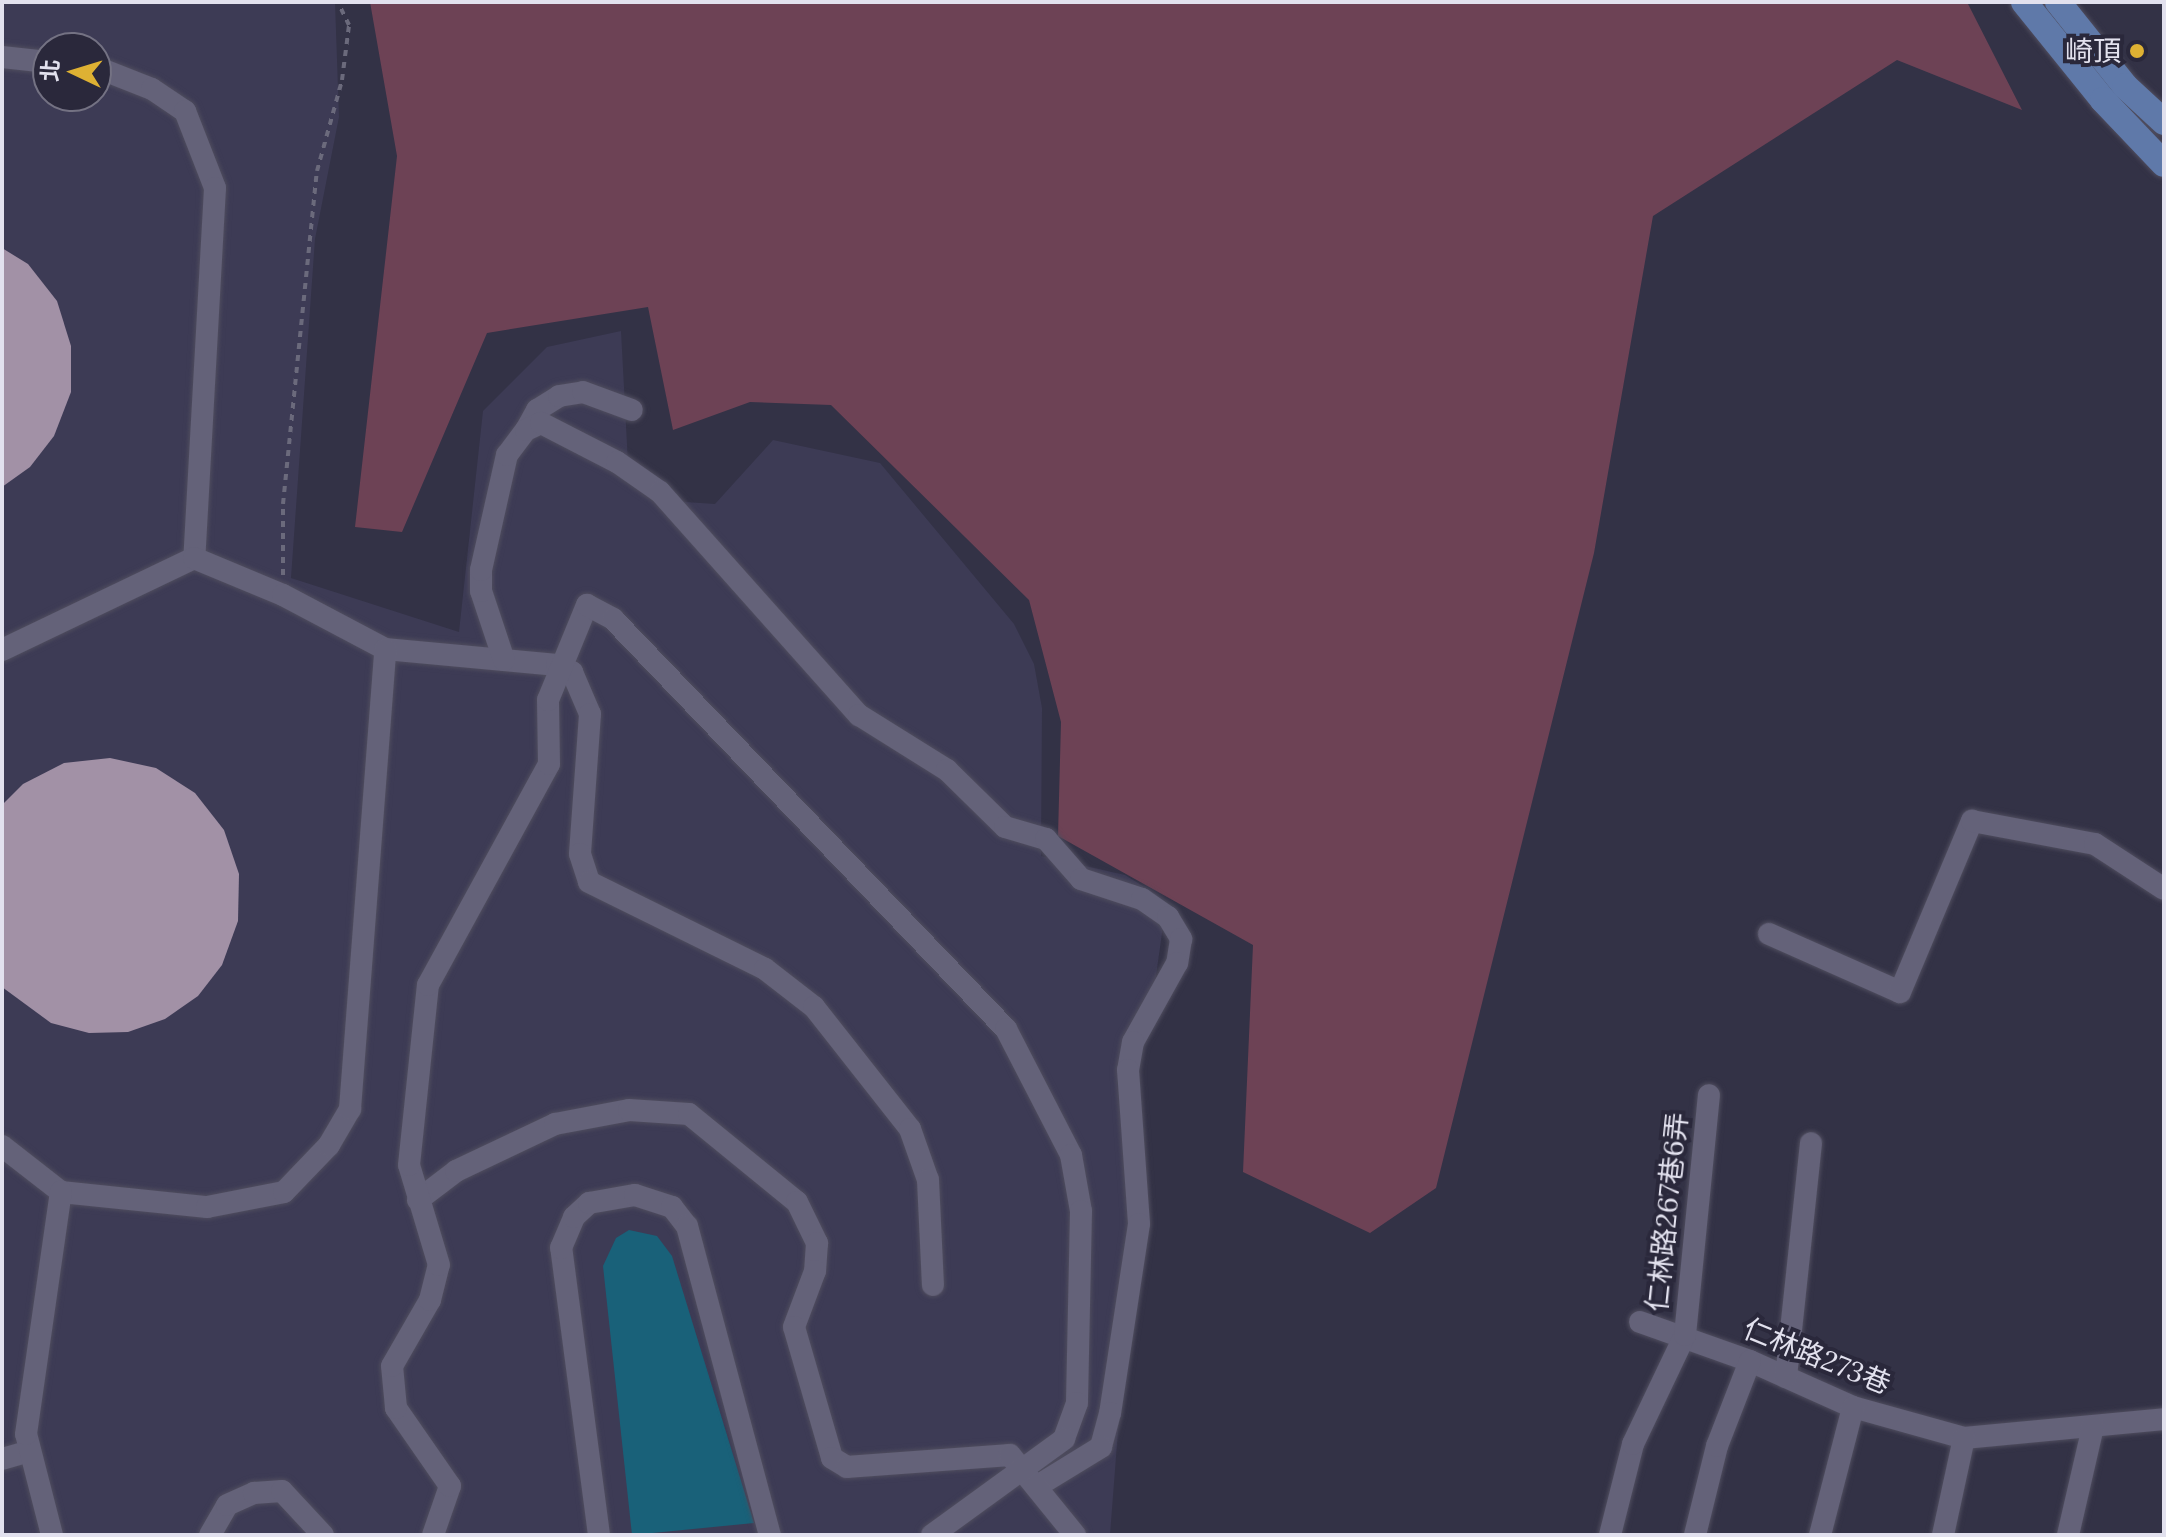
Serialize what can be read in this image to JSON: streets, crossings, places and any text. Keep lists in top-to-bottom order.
{
  "streets": {
    "street": ["仁林路267巷6弄", "仁林路273巷"]
  },
  "crossings": [
    ["仁林路267巷6弄", "仁林路273巷"]
  ],
  "places": ["崎頂"],
  "north": "left"
}
